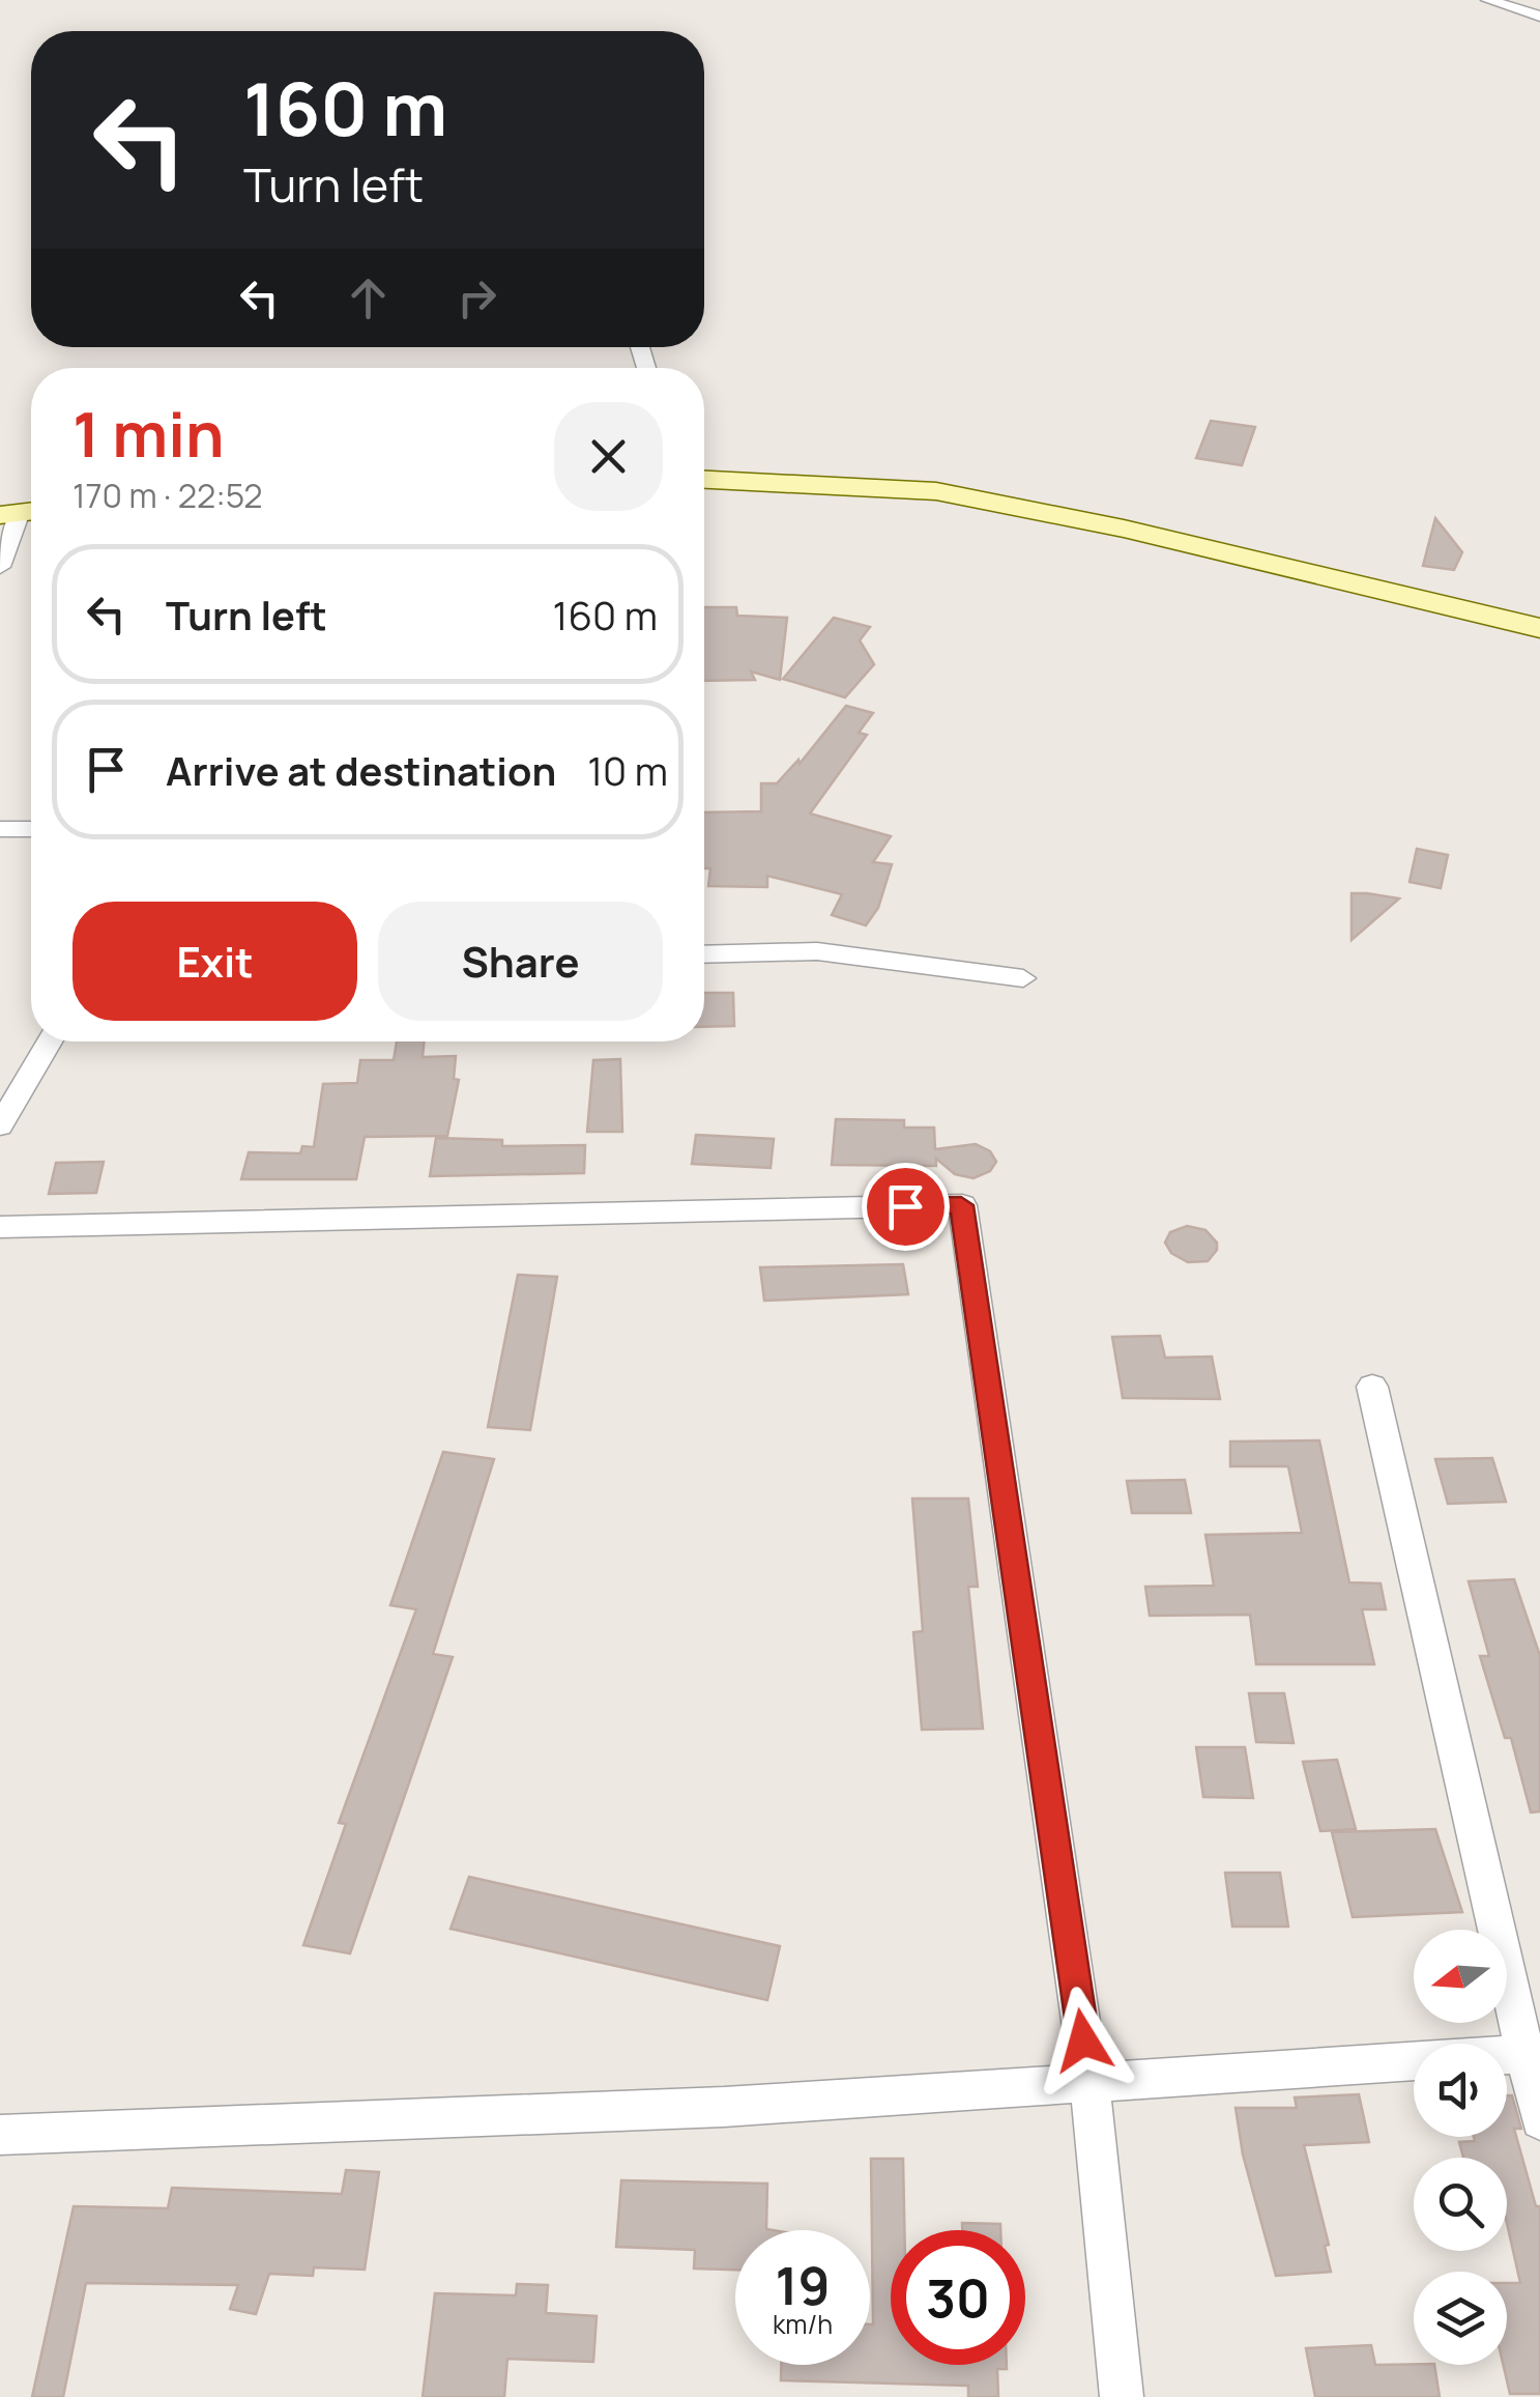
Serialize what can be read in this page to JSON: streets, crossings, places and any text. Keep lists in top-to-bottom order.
{
  "north": "left",
  "page": {
    "turn": ["160 m", "Turn left"],
    "heading": ["1 min", "170 m · 22:52"],
    "list": [
      {
        "name": "Turn left",
        "value": "160 m"
      },
      {
        "name": "Arrive at destination",
        "value": "10 m"
      }
    ],
    "buttons": ["Exit", "Share"],
    "speed": "19 km/h",
    "limit": "30"
  }
}
